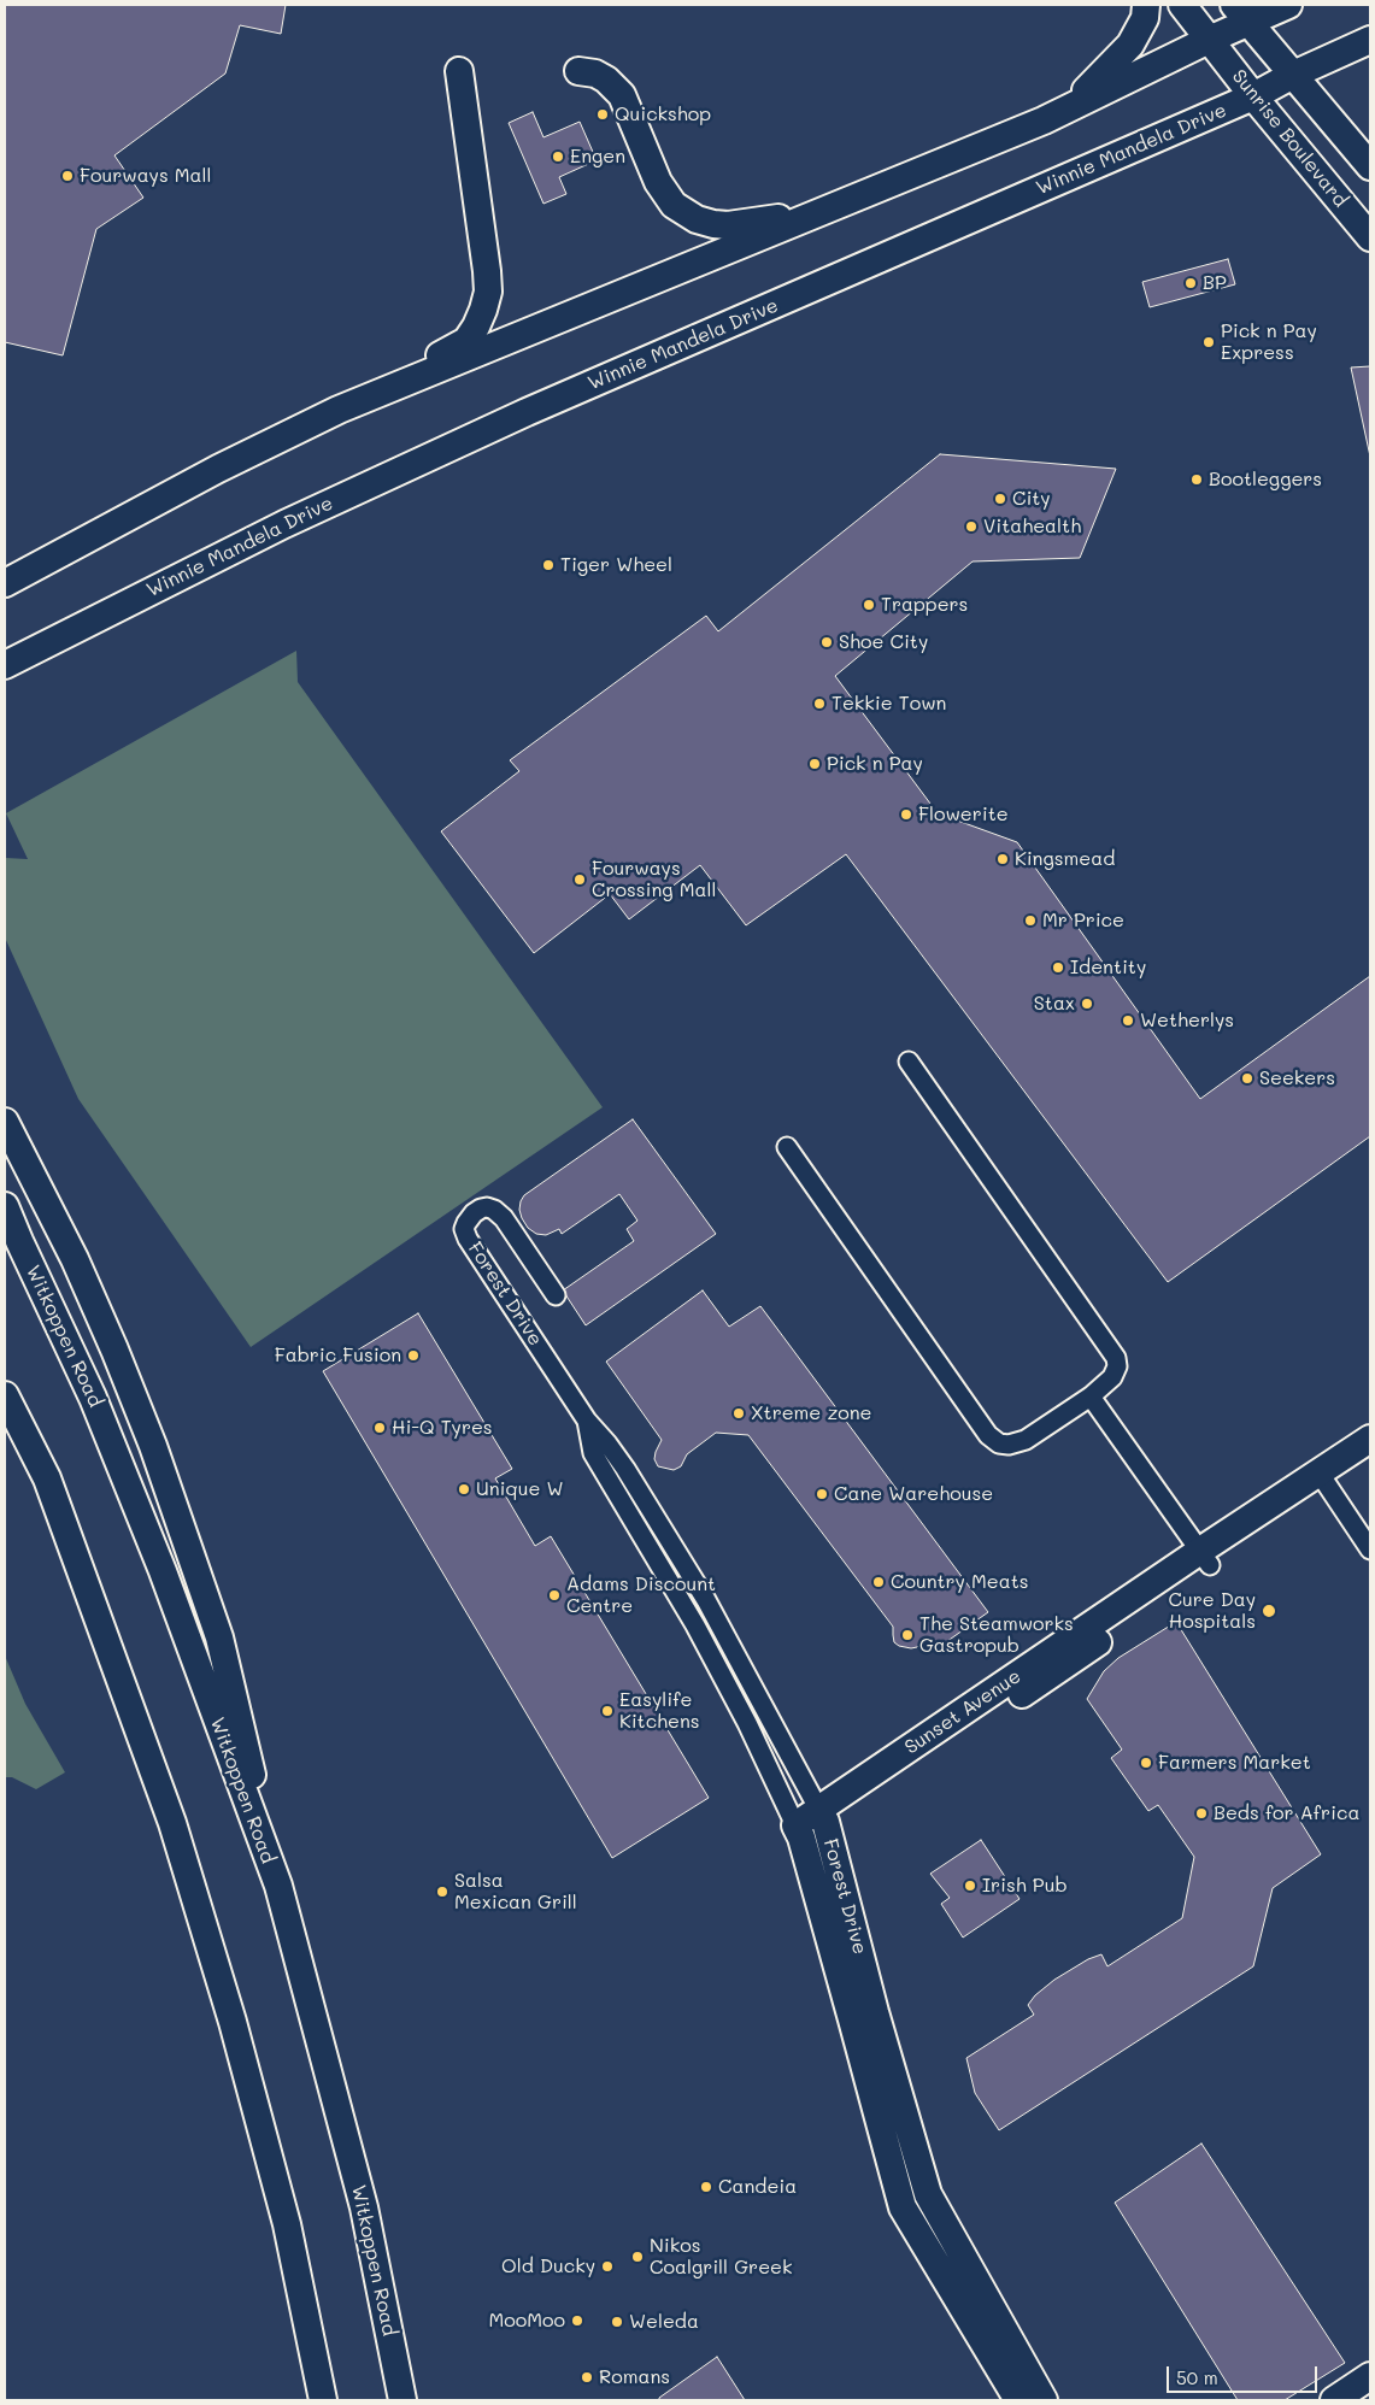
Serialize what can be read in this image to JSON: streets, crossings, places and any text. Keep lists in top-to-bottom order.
{
  "streets": {
    "main road": [
      "Sunrise Boulevard",
      "Winnie Mandela Drive",
      "Forest Drive",
      "Witkoppen Road",
      "Sunset Avenue"
    ]
  },
  "crossings": [
    ["Sunrise Boulevard", "Winnie Mandela Drive"],
    ["Forest Drive", "Sunset Avenue"]
  ],
  "places": [
    "Quickshop",
    "Engen",
    "Fourways Mall",
    "BP",
    "Pick n Pay Express",
    "Bootleggers",
    "City",
    "Vitahealth",
    "Tiger Wheel",
    "Trappers",
    "Shoe City",
    "Tekkie Town",
    "Pick n Pay",
    "Flowerite",
    "Kingsmead",
    "Fourways Crossing Mall",
    "Mr Price",
    "Identity",
    "Stax",
    "Wetherlys",
    "Seekers",
    "Fabric Fusion",
    "Xtreme zone",
    "Hi-Q Tyres",
    "Unique W",
    "Cane Warehouse",
    "Country Meats",
    "Adams Discount Centre",
    "Cure Day Hospitals",
    "The Steamworks Gastropub",
    "Easylife Kitchens",
    "Farmers Market",
    "Beds for Africa",
    "Irish Pub",
    "Salsa Mexican Grill",
    "Candeia",
    "Nikos Coalgrill Greek",
    "Old Ducky",
    "MooMoo",
    "Weleda",
    "Romans"
  ],
  "scale_bar": "50 m"
}
